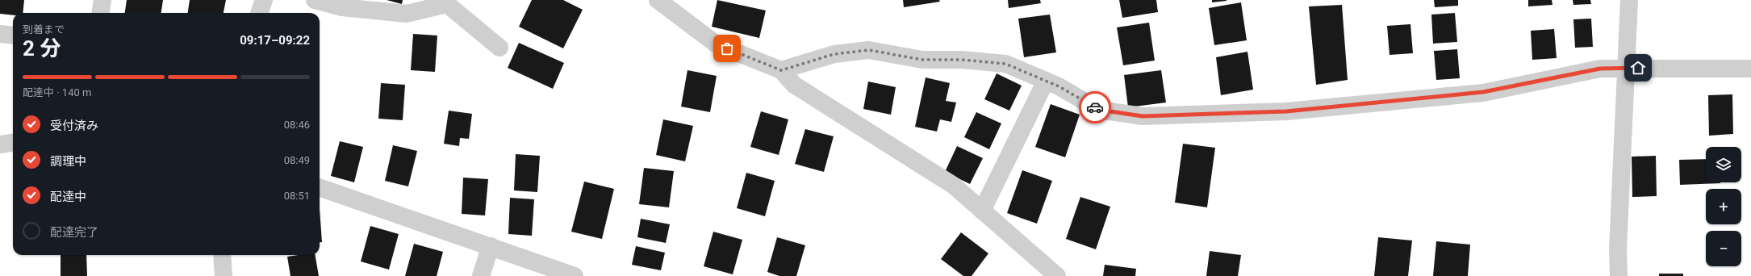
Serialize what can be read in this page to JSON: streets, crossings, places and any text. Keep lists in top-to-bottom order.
{
  "page": {
    "heading": ["2 分", "到着まで", "09:17–09:22"],
    "bar": "配達中 · 140 m",
    "list": [
      ["受付済み", "08:46"],
      ["調理中", "08:49"],
      ["配達中", "08:51"],
      "配達完了"
    ],
    "map_buttons": ["+", "−"]
  }
}
